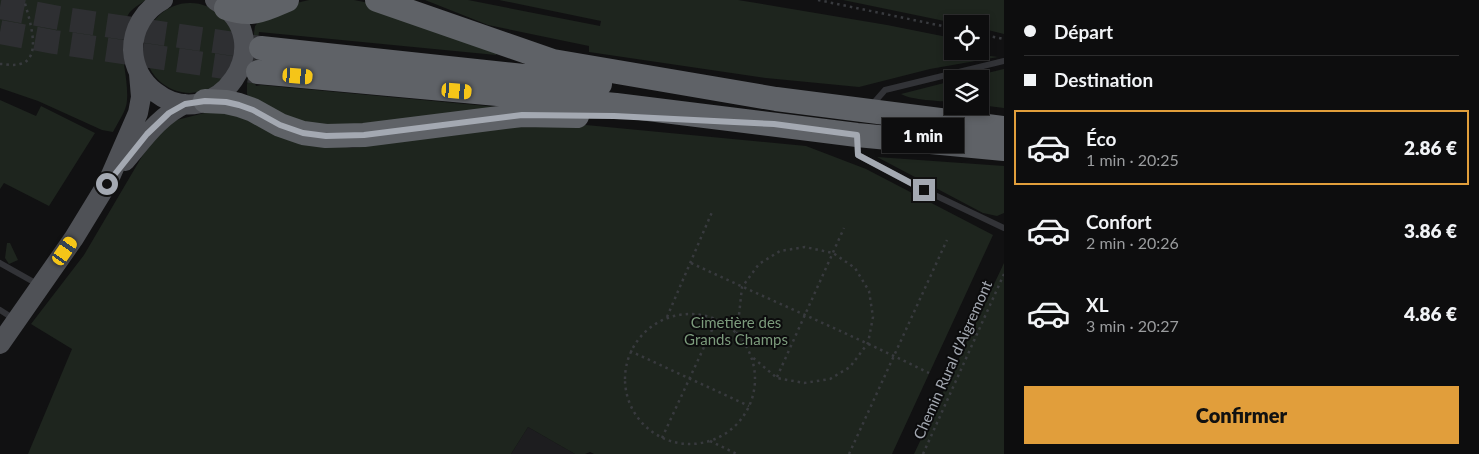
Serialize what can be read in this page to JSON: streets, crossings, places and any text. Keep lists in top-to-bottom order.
{
  "streets": {
    "path": ["Chemin Rural d'Aigremont"]
  },
  "parks": ["Cimetière des Grands Champs"],
  "page": {
    "banner": ["Départ", "Destination"],
    "list": [
      {
        "name": "Éco",
        "note": "1 min · 20:25",
        "value": "2.86 €"
      },
      {
        "name": "Confort",
        "note": "2 min · 20:26",
        "value": "3.86 €"
      },
      {
        "name": "XL",
        "note": "3 min · 20:27",
        "value": "4.86 €"
      }
    ],
    "bubble": "1 min",
    "buttons": "Confirmer"
  }
}
